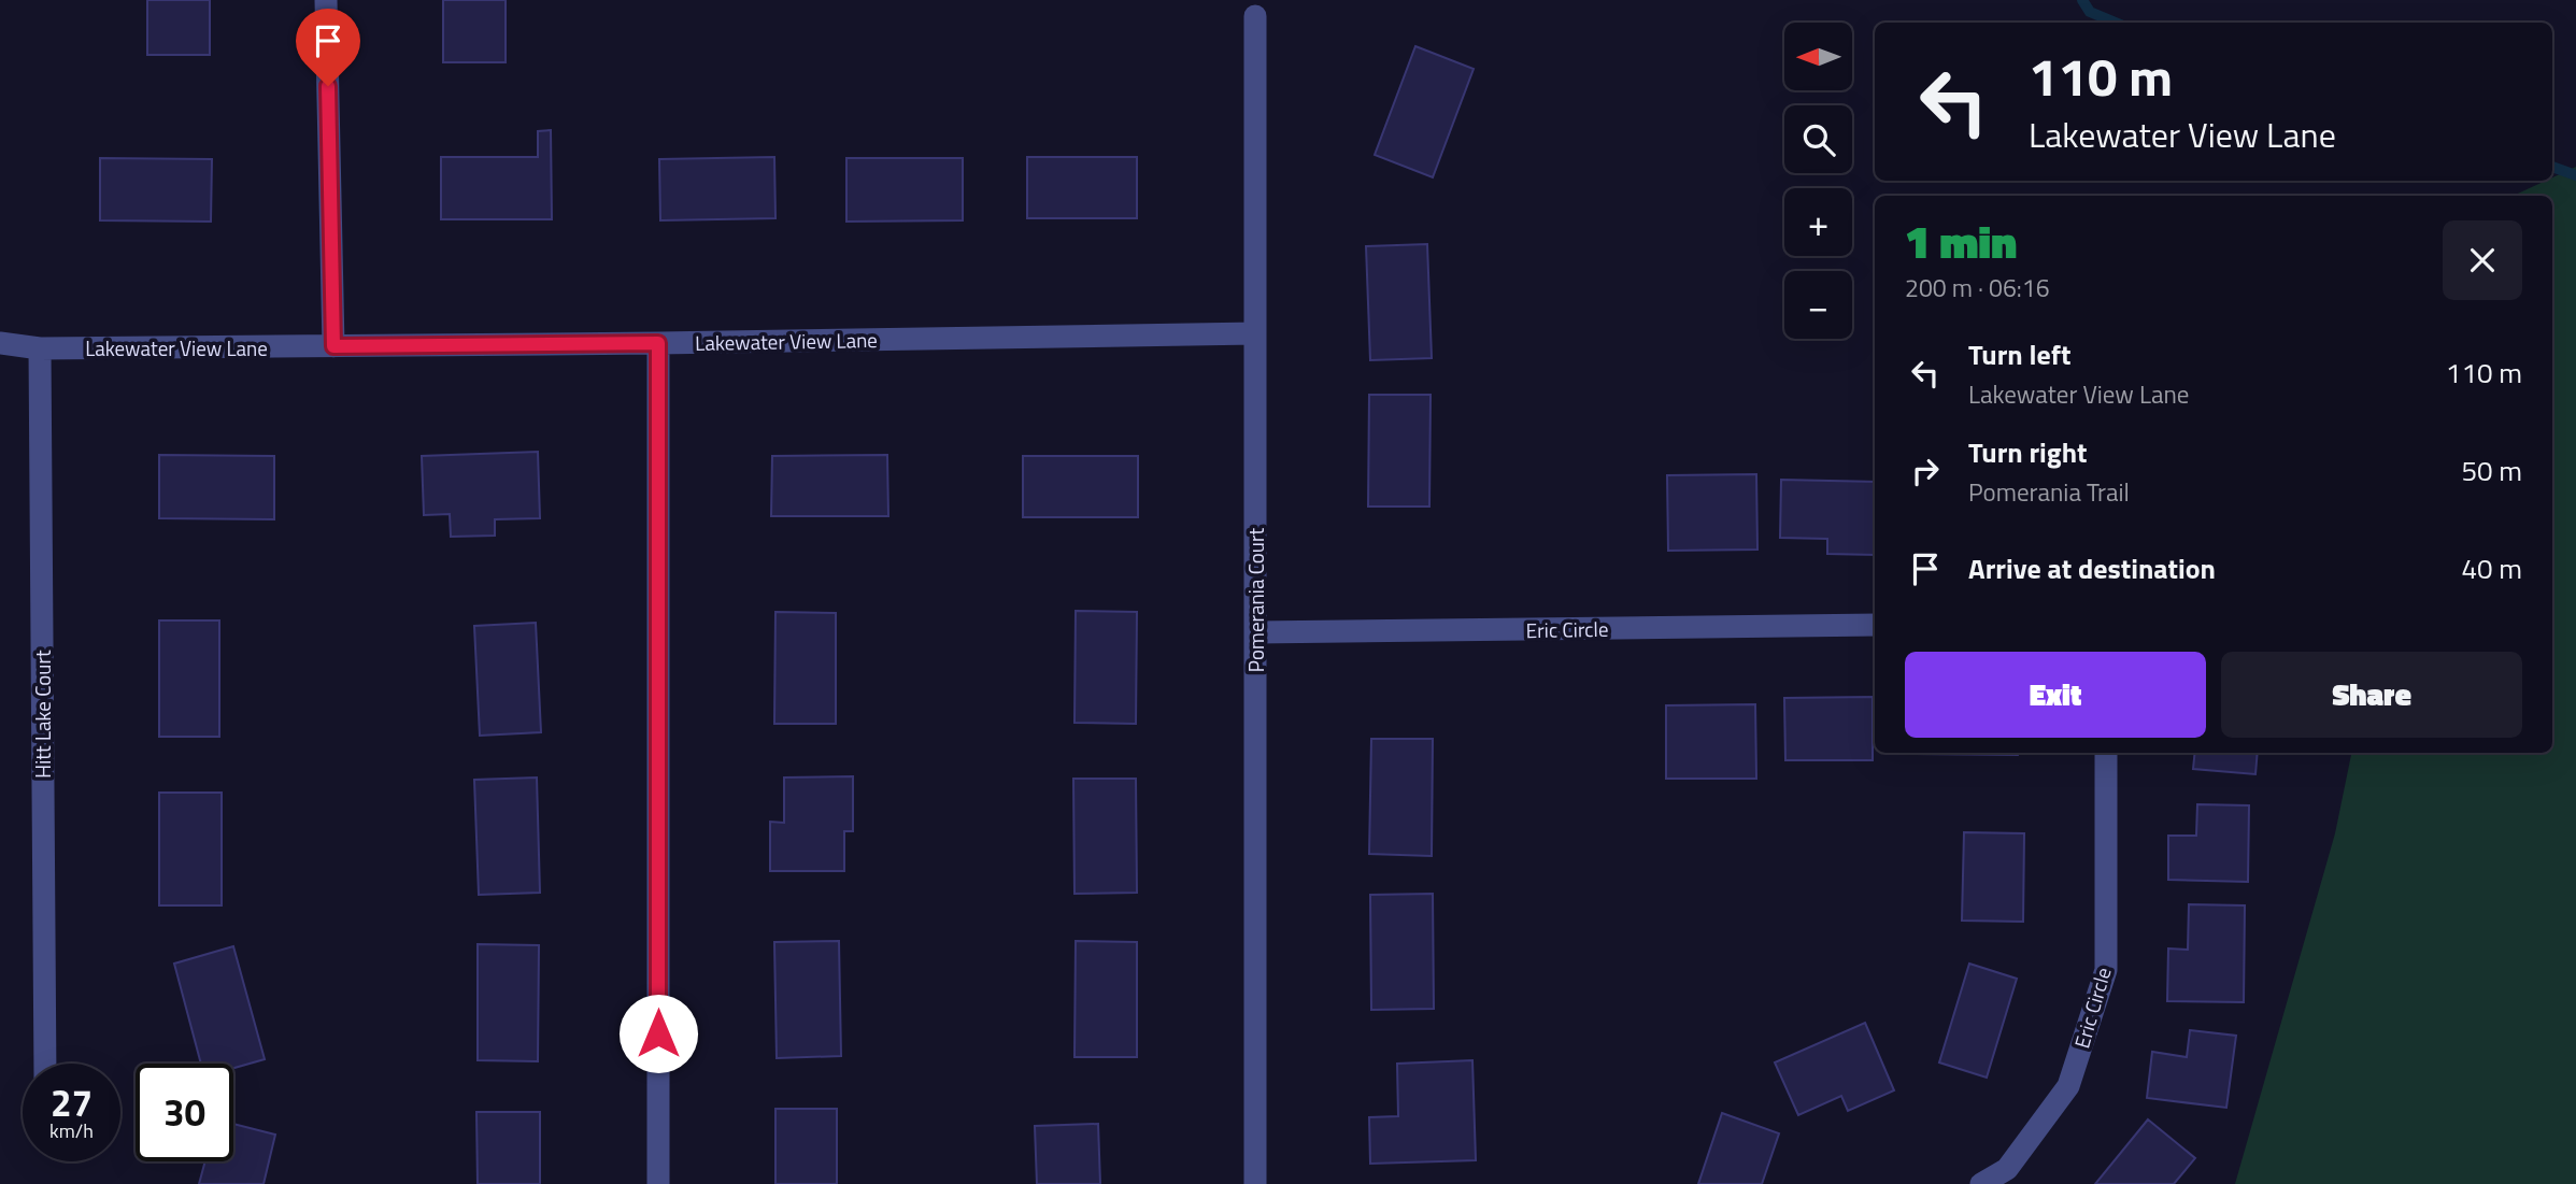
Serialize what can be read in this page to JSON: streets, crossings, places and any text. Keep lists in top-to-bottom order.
{
  "streets": {
    "street": [
      "Lakewater View Lane",
      "Pomerania Court",
      "Eric Circle",
      "Hitt Lake Court"
    ]
  },
  "crossings": [
    ["Lakewater View Lane", "Pomerania Court"],
    ["Lakewater View Lane", "Hitt Lake Court"],
    ["Pomerania Court", "Eric Circle"]
  ],
  "north": "left",
  "page": {
    "map_buttons": ["+", "−"],
    "turn": ["110 m", "Lakewater View Lane"],
    "heading": ["1 min", "200 m · 06:16"],
    "list": [
      {
        "name": "Turn left",
        "note": "Lakewater View Lane",
        "value": "110 m"
      },
      {
        "name": "Turn right",
        "note": "Pomerania Trail",
        "value": "50 m"
      },
      {
        "name": "Arrive at destination",
        "value": "40 m"
      }
    ],
    "buttons": ["Exit", "Share"],
    "speed": "27 km/h",
    "limit": "30"
  }
}
